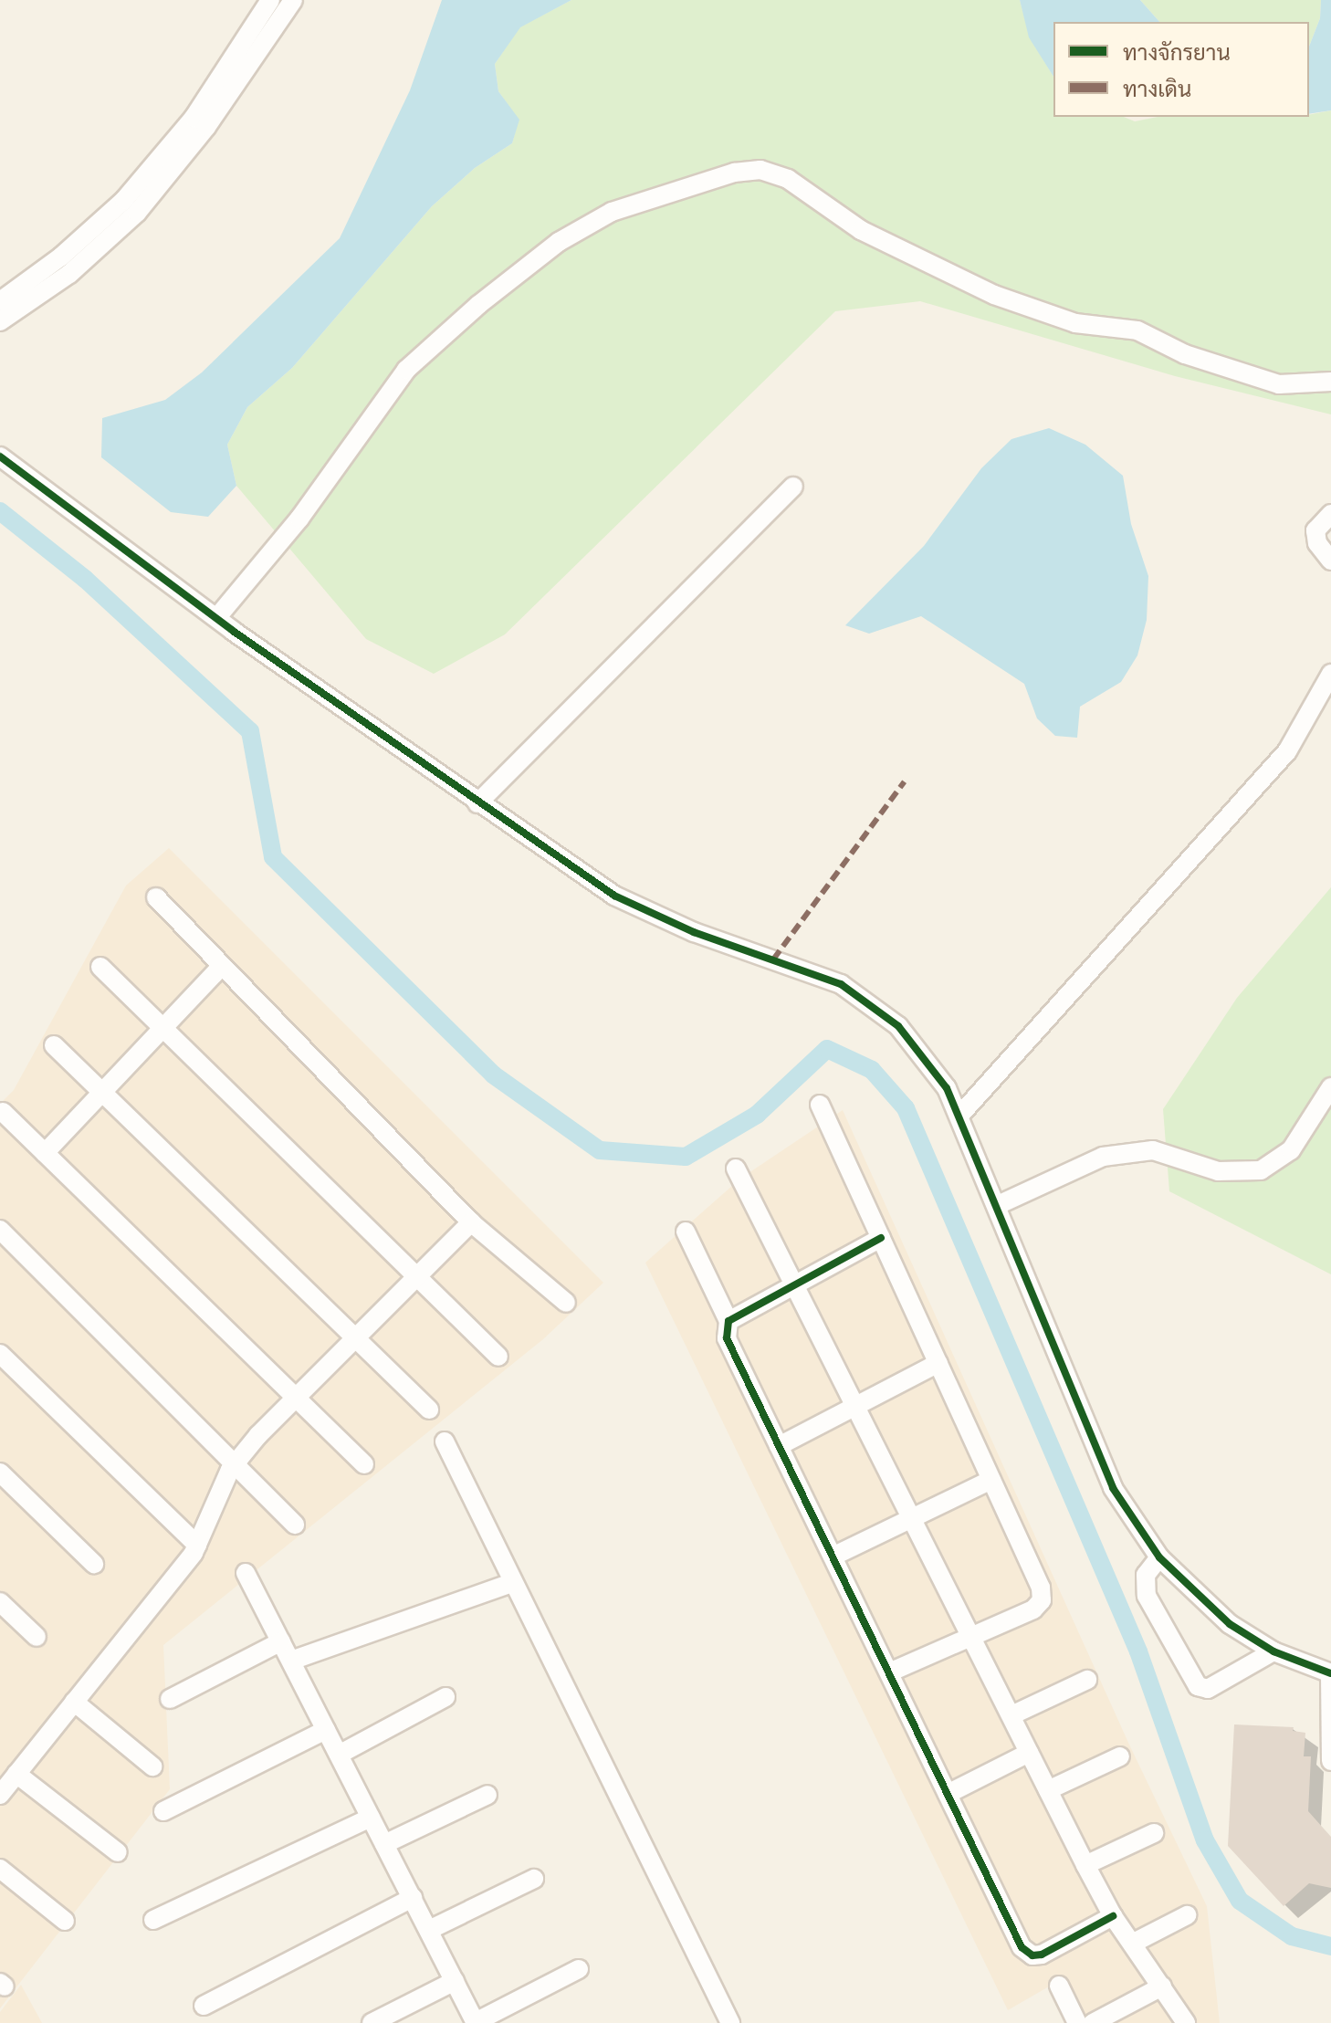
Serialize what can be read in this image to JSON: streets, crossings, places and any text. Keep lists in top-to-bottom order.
{
  "legend": ["ทางจักรยาน", "ทางเดิน"]
}
